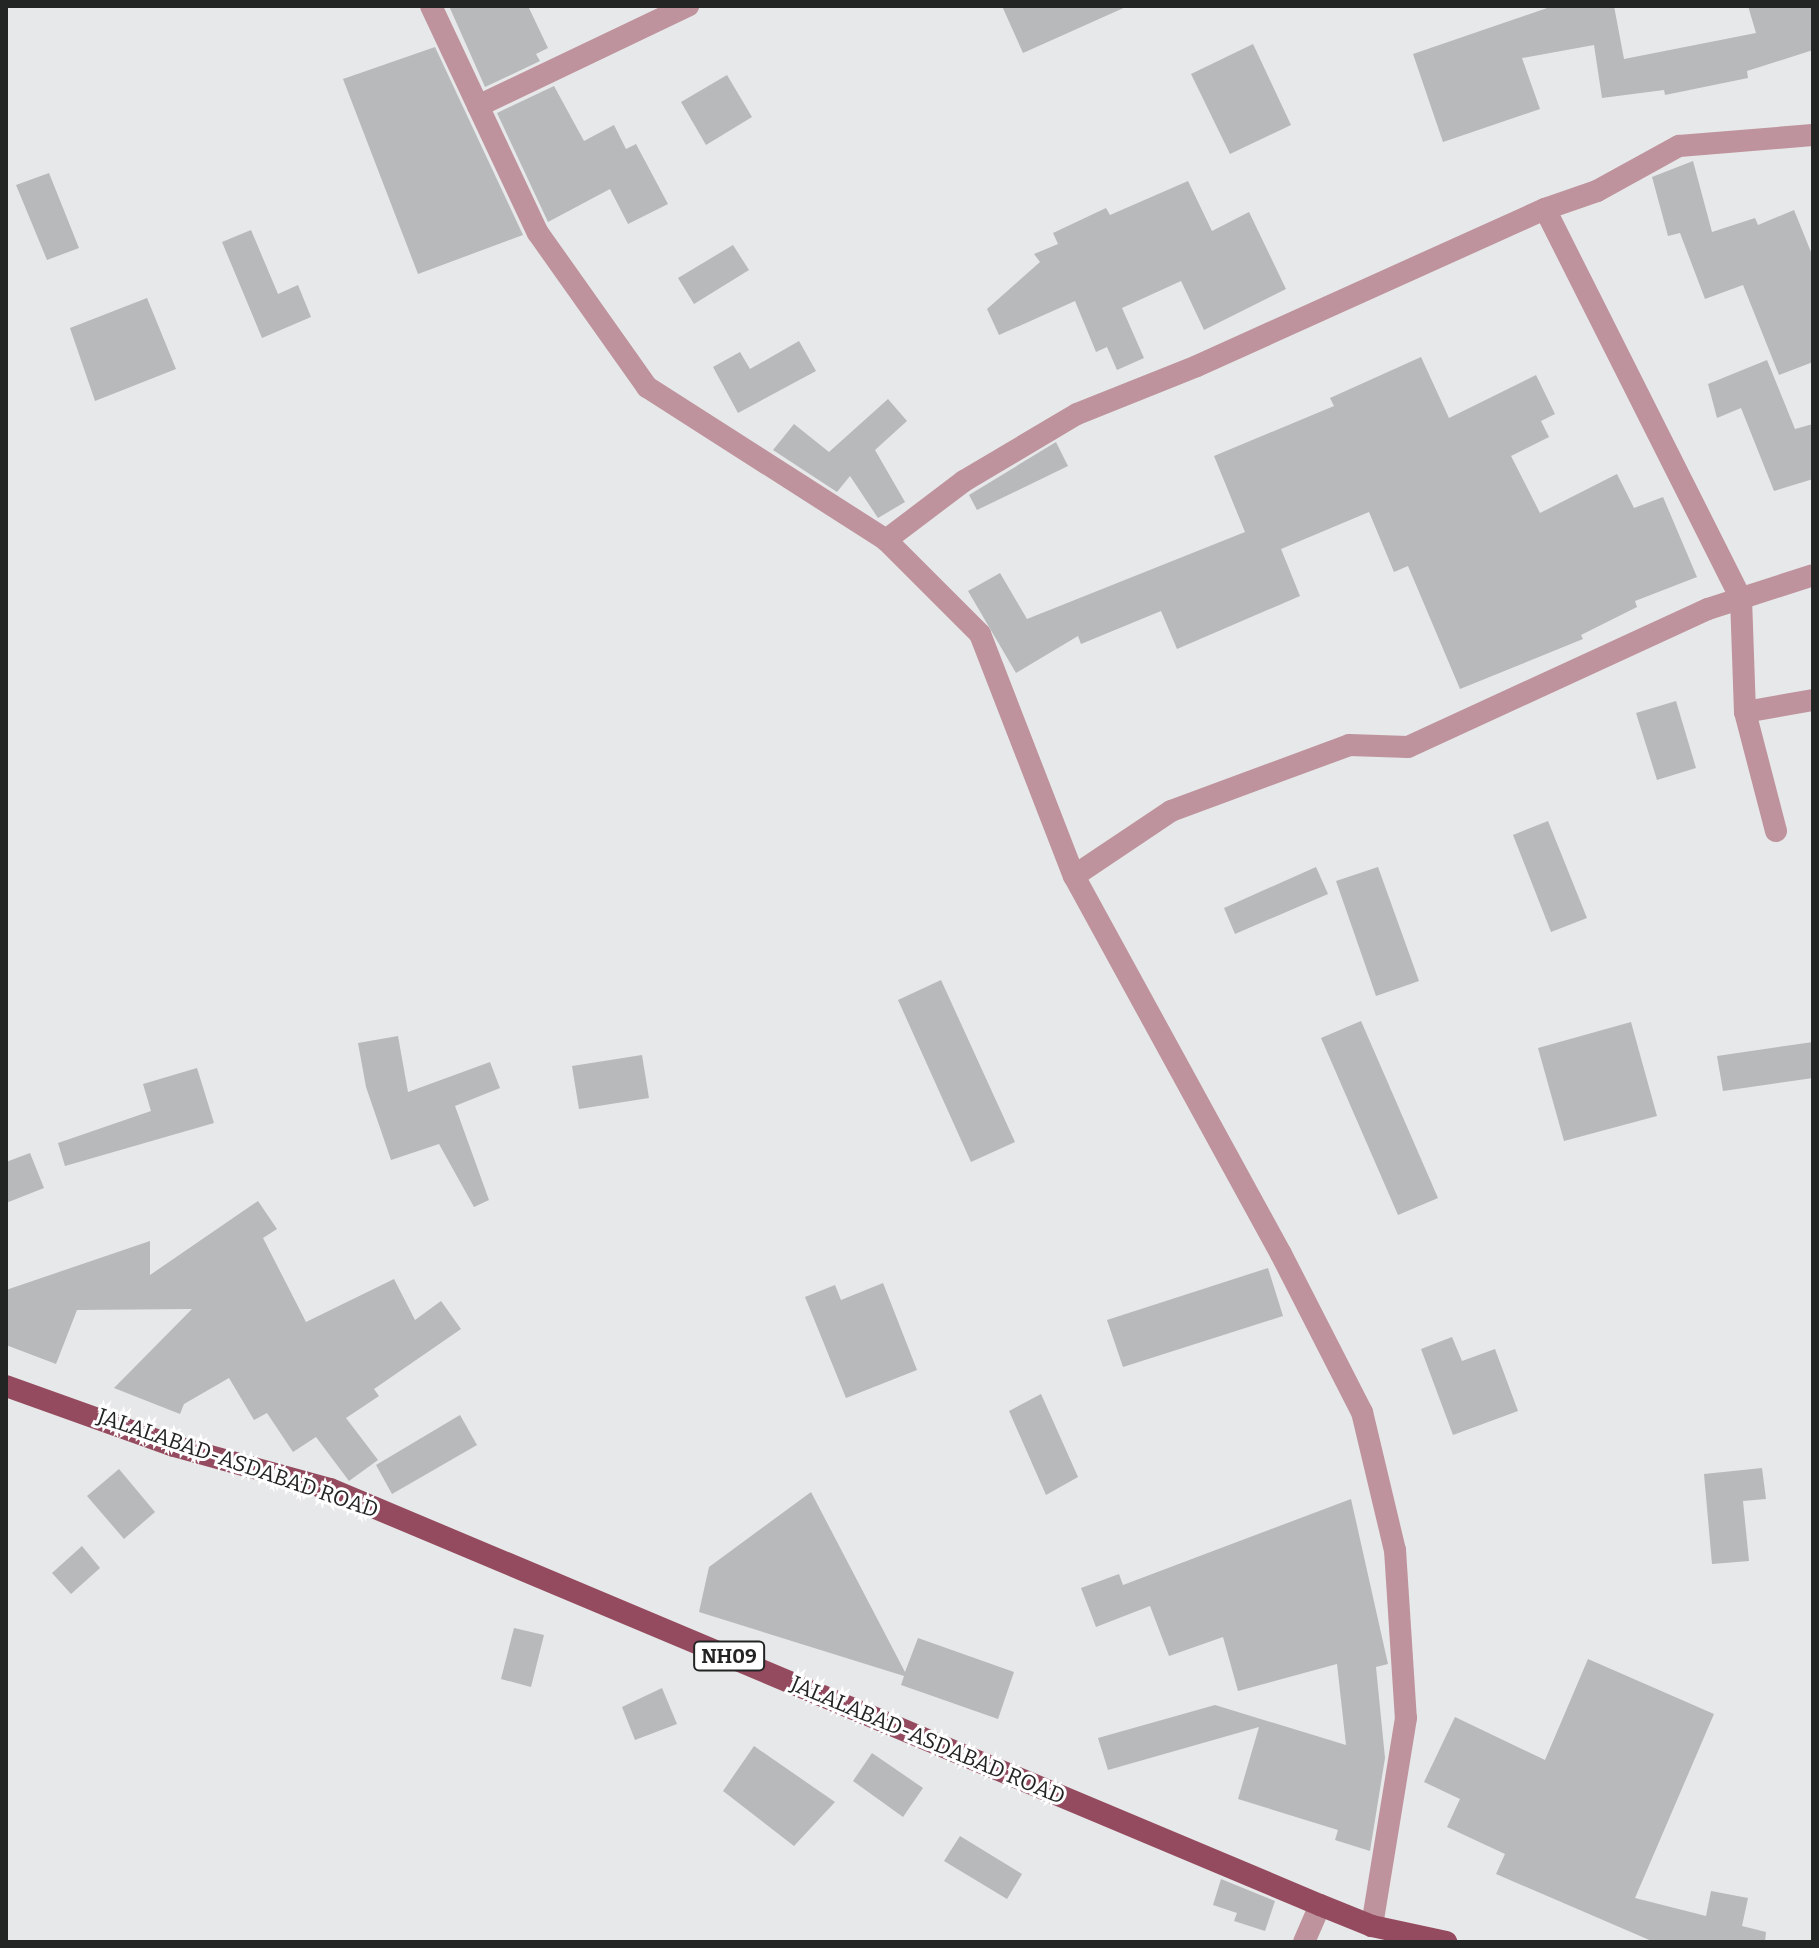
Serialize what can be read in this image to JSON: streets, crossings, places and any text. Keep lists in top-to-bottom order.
{
  "streets": {
    "main road": ["JALALABAD-ASDABAD ROAD", "NH09"]
  }
}
